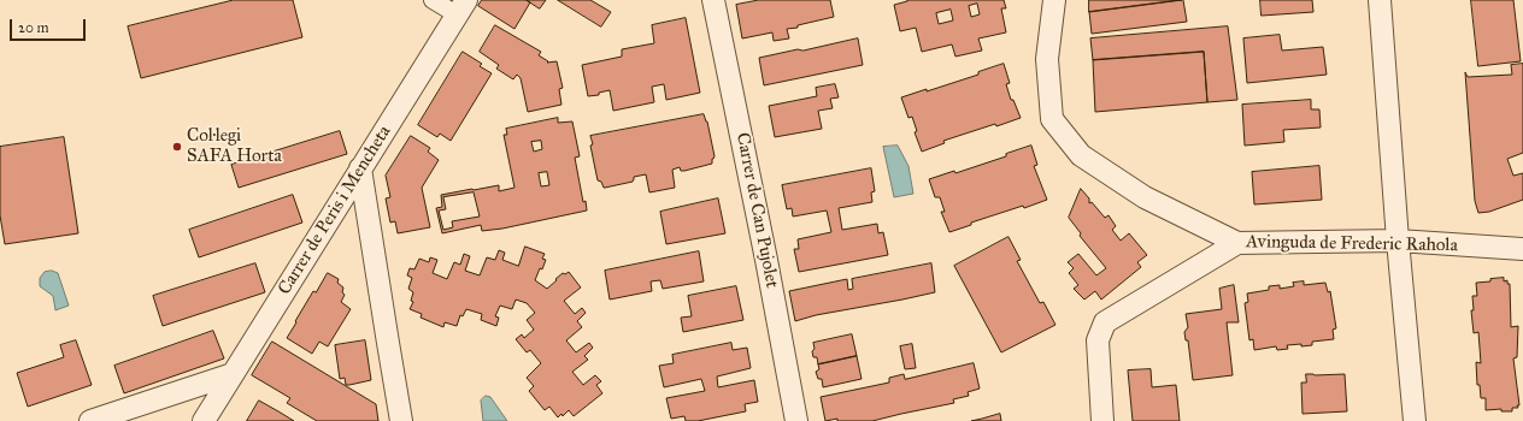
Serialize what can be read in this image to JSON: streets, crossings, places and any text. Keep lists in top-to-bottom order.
{
  "streets": {
    "street": ["Carrer de Peris i Mencheta", "Carrer de Can Pujolet", "Avinguda de Frederic Rahola"]
  },
  "places": ["Col·legi SAFA Horta"],
  "scale_bar": "20 m"
}
